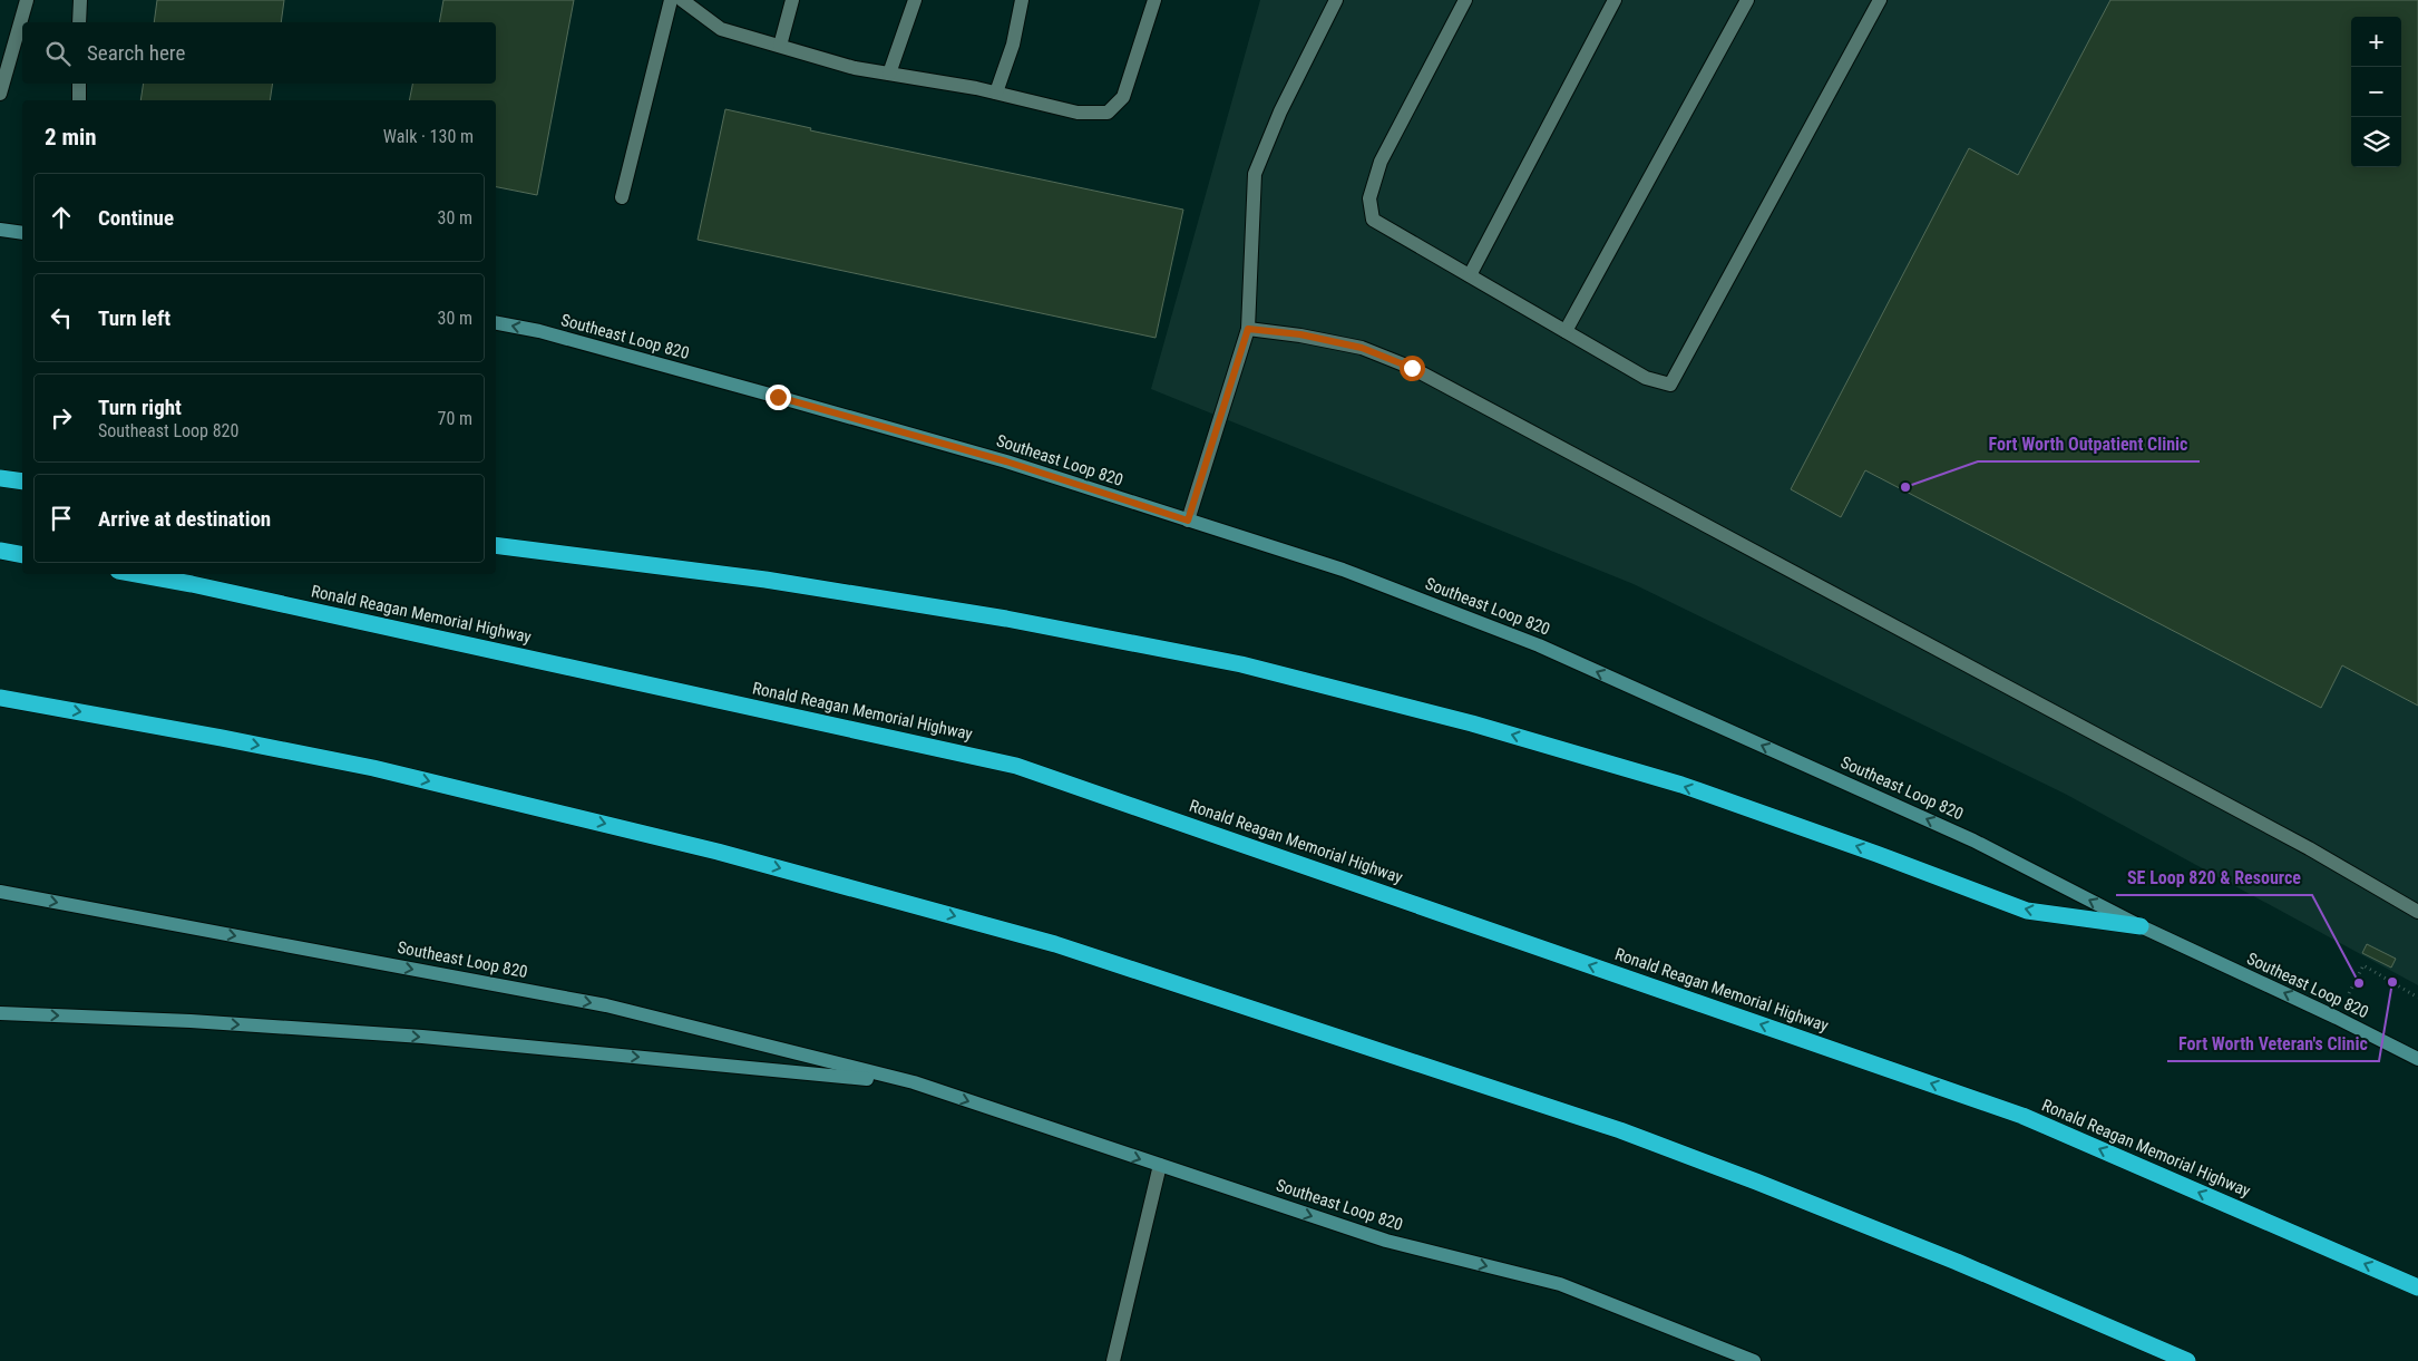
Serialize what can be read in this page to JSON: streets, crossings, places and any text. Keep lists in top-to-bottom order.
{
  "streets": {
    "highway": ["Ronald Reagan Memorial Highway"],
    "main road": ["Southeast Loop 820"]
  },
  "places": ["Fort Worth Outpatient Clinic", "Fort Worth Veteran's Clinic", "SE Loop 820 & Resource"],
  "page": {
    "map_buttons": ["+", "−"],
    "search": "Search here",
    "heading": ["2 min", "Walk · 130 m"],
    "list": [
      ["Continue", "30 m"],
      ["Turn left", "30 m"],
      ["Turn right", "Southeast Loop 820", "70 m"],
      "Arrive at destination"
    ]
  }
}
